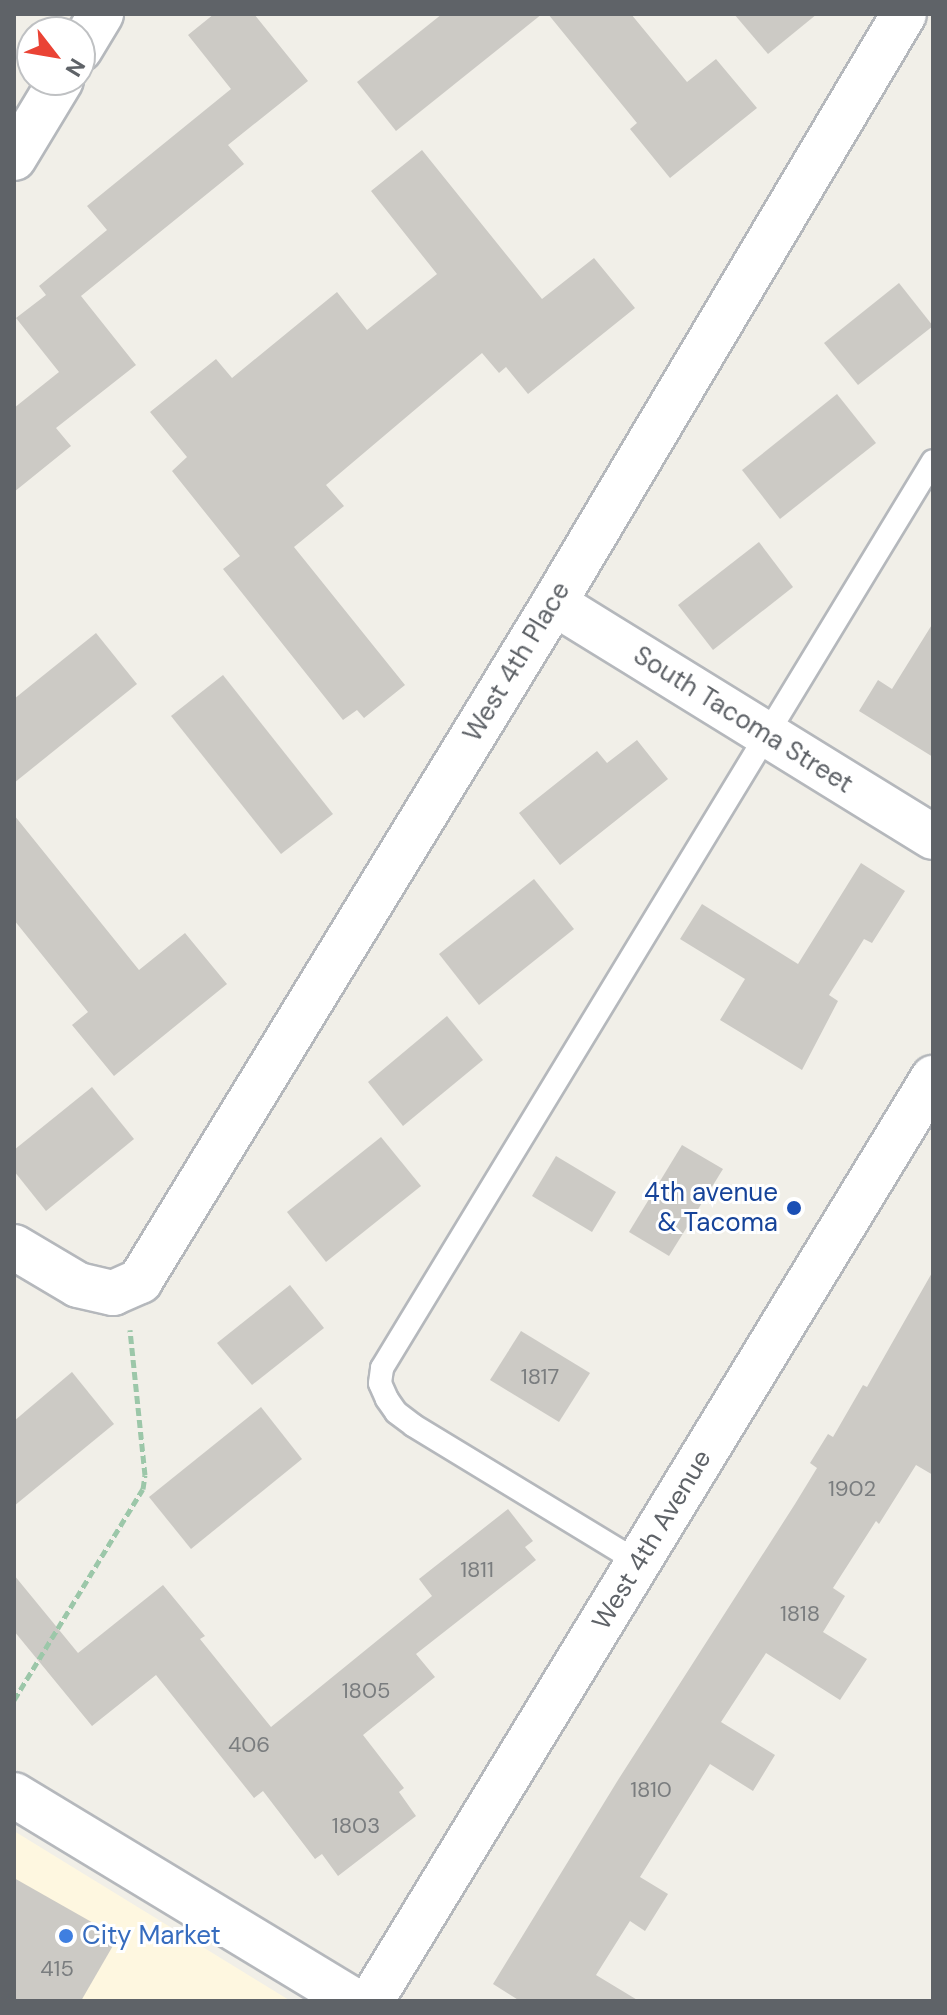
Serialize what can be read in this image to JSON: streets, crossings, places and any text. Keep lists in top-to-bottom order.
{
  "streets": {
    "street": ["West 4th Place", "South Tacoma Street", "West 4th Avenue"]
  },
  "crossings": [
    ["West 4th Place", "South Tacoma Street"]
  ],
  "places": ["4th avenue & Tacoma", "City Market"],
  "house_numbers": [
    "1817",
    "1902",
    "1811",
    "1818",
    "1805",
    "406",
    "1810",
    "1803",
    "415"
  ],
  "north": "bottom right"
}
